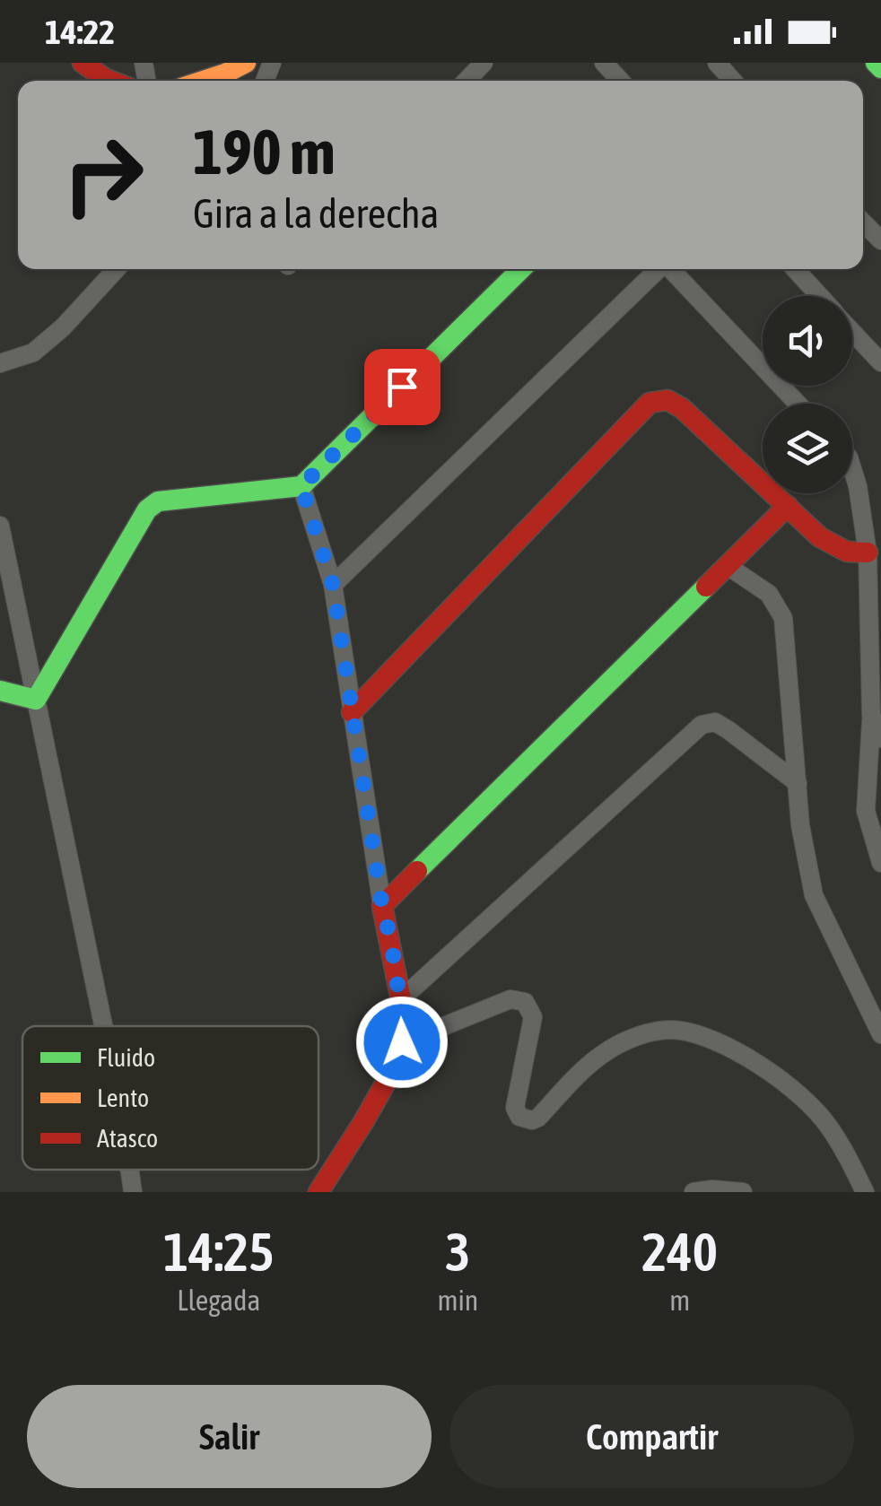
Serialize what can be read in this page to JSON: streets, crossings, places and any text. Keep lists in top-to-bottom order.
{
  "legend": ["Fluido", "Lento", "Atasco"],
  "page": {
    "status": "14:22",
    "turn": ["190 m", "Gira a la derecha"],
    "eta": [
      "14:25",
      "Llegada",
      "3",
      "min",
      "240",
      "m"
    ],
    "buttons": ["Salir", "Compartir"]
  }
}
